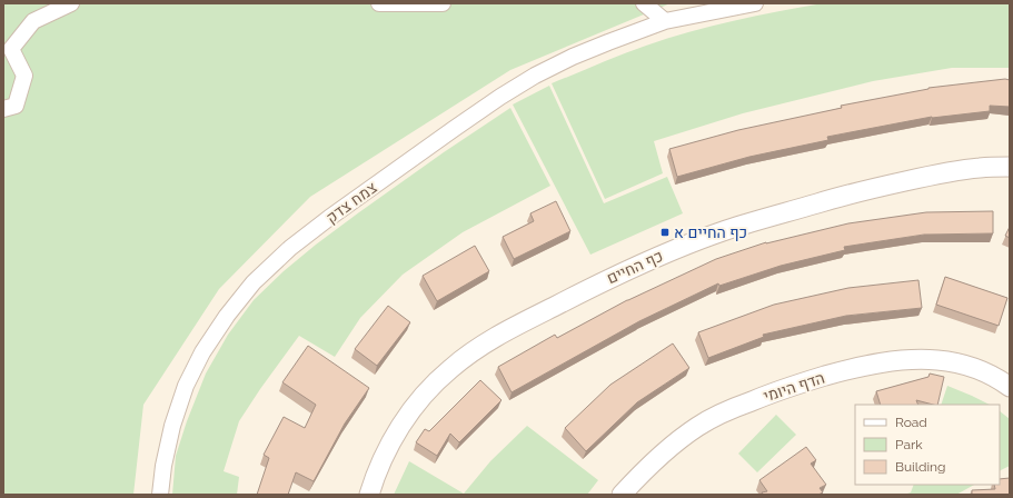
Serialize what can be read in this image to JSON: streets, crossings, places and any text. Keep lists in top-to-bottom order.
{
  "streets": {
    "street": ["צמח צדק", "כף החיים", "הדף היומי"]
  },
  "places": {
    "transit": ["כף החיים א"]
  },
  "legend": ["Road", "Park", "Building"]
}
